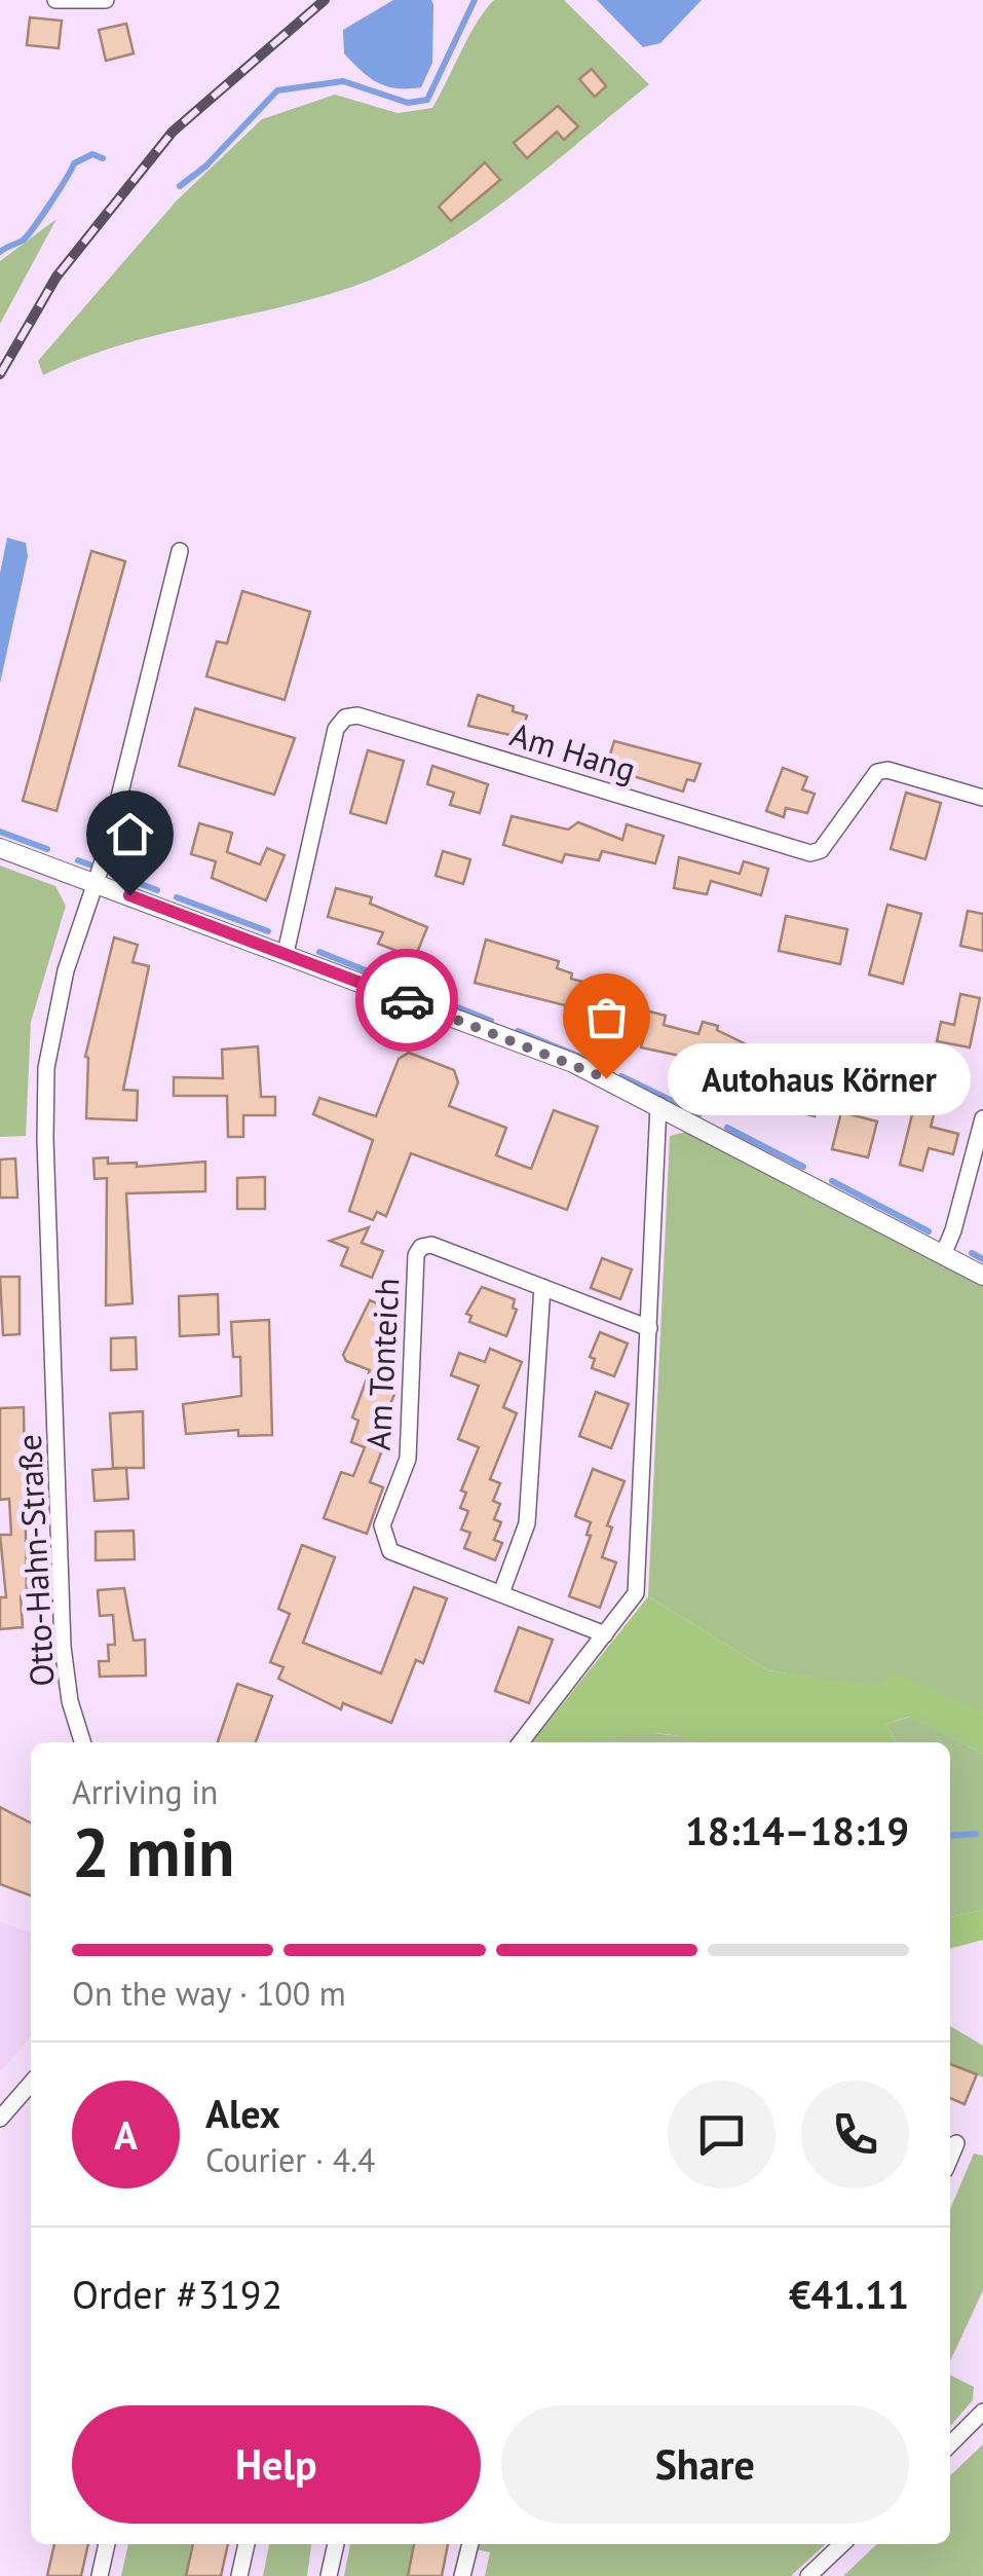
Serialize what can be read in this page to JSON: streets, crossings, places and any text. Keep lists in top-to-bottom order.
{
  "streets": {
    "street": ["Am Hang", "Am Tonteich", "Otto-Hahn-Straße"]
  },
  "places": ["Autohaus Körner"],
  "page": {
    "bubble": "Autohaus Körner",
    "heading": ["2 min", "Arriving in", "18:14–18:19"],
    "panel": [
      "Alex",
      "Courier · 4.4",
      "Order #3192",
      "€41.11"
    ],
    "bar": "On the way · 100 m",
    "round": "A",
    "buttons": ["Help", "Share"]
  }
}
